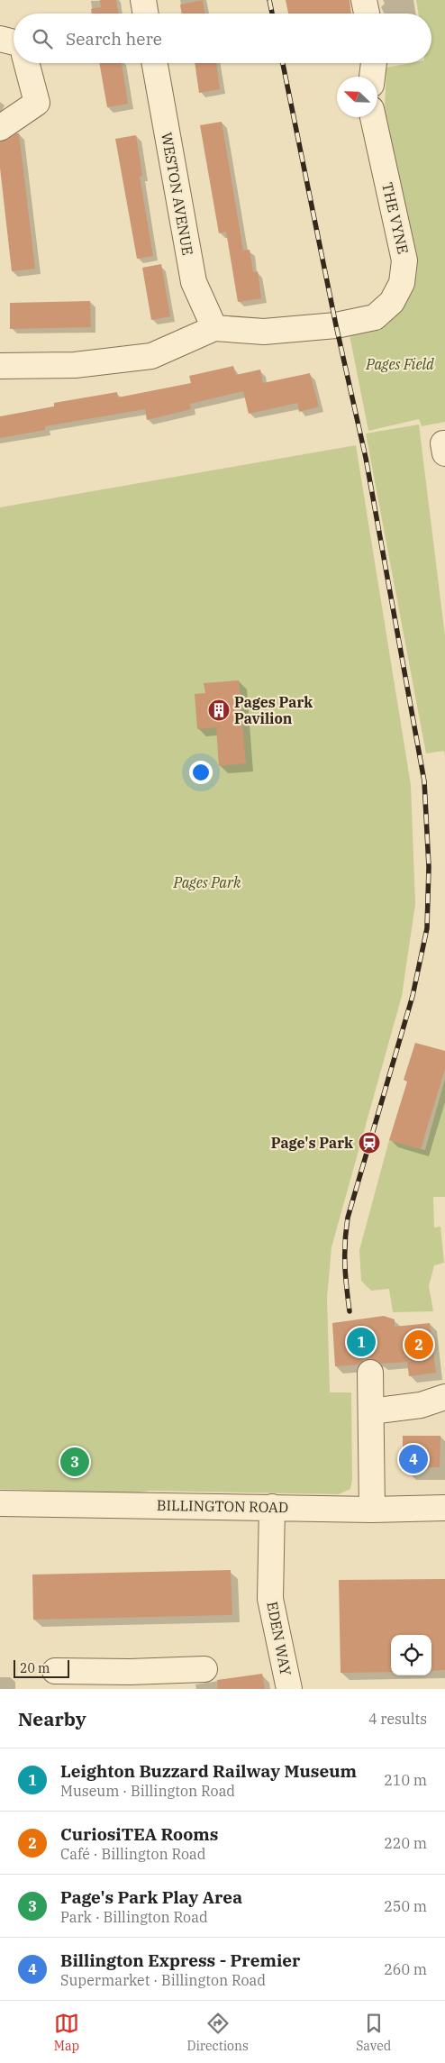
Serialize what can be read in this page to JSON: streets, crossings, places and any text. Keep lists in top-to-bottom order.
{
  "streets": {
    "street": [
      "WESTON AVENUE",
      "THE VYNE",
      "BILLINGTON ROAD",
      "EDEN WAY"
    ]
  },
  "crossings": [
    ["WESTON AVENUE", "THE VYNE"],
    ["BILLINGTON ROAD", "EDEN WAY"]
  ],
  "parks": ["Pages Field", "Pages Park"],
  "places": {
    "building": ["Pages Park Pavilion"],
    "station": ["Page's Park"]
  },
  "scale_bar": "20 m",
  "north": "top left",
  "page": {
    "search": "Search here",
    "pins": [
      "1",
      "2",
      "4",
      "3"
    ],
    "scale": "20 m",
    "heading": ["Nearby", "4 results"],
    "list": [
      {
        "mark": "1",
        "name": "Leighton Buzzard Railway Museum",
        "note": "Museum · Billington Road",
        "value": "210 m"
      },
      {
        "mark": "2",
        "name": "CuriosiTEA Rooms",
        "note": "Café · Billington Road",
        "value": "220 m"
      },
      {
        "mark": "3",
        "name": "Page's Park Play Area",
        "note": "Park · Billington Road",
        "value": "250 m"
      },
      {
        "mark": "4",
        "name": "Billington Express - Premier",
        "note": "Supermarket · Billington Road",
        "value": "260 m"
      }
    ],
    "nav": ["Map", "Directions", "Saved"]
  }
}
